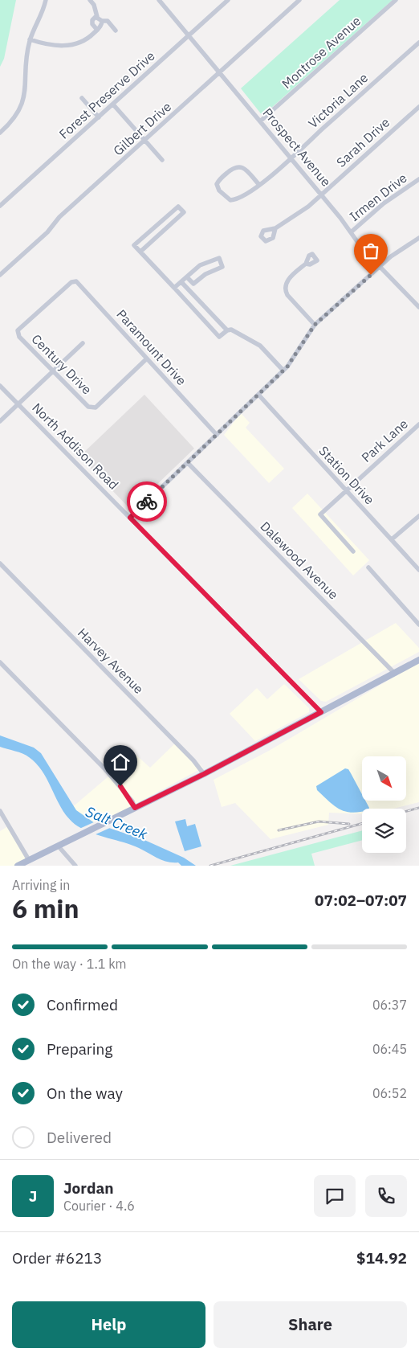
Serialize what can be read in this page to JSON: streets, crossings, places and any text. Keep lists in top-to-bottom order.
{
  "streets": {
    "street": [
      "Montrose Avenue",
      "Forest Preserve Drive",
      "Victoria Lane",
      "Gilbert Drive",
      "Sarah Drive",
      "Prospect Avenue",
      "Irmen Drive",
      "Paramount Drive",
      "Century Drive",
      "Park Lane",
      "North Addison Road",
      "Station Drive",
      "Dalewood Avenue",
      "Harvey Avenue"
    ]
  },
  "crossings": [
    ["Montrose Avenue", "Prospect Avenue"],
    ["Forest Preserve Drive", "Prospect Avenue"],
    ["Victoria Lane", "Prospect Avenue"],
    ["Gilbert Drive", "Prospect Avenue"],
    ["Sarah Drive", "Prospect Avenue"],
    ["Prospect Avenue", "Irmen Drive"],
    ["Paramount Drive", "Century Drive"],
    ["Park Lane", "Station Drive"]
  ],
  "water": ["Salt Creek"],
  "north": "bottom right",
  "page": {
    "heading": ["6 min", "Arriving in", "07:02–07:07"],
    "panel": [
      "Jordan",
      "Courier · 4.6",
      "Order #6213",
      "$14.92"
    ],
    "bar": "On the way · 1.1 km",
    "list": [
      ["Confirmed", "06:37"],
      ["Preparing", "06:45"],
      ["On the way", "06:52"],
      "Delivered"
    ],
    "round": "J",
    "buttons": ["Help", "Share"]
  }
}
